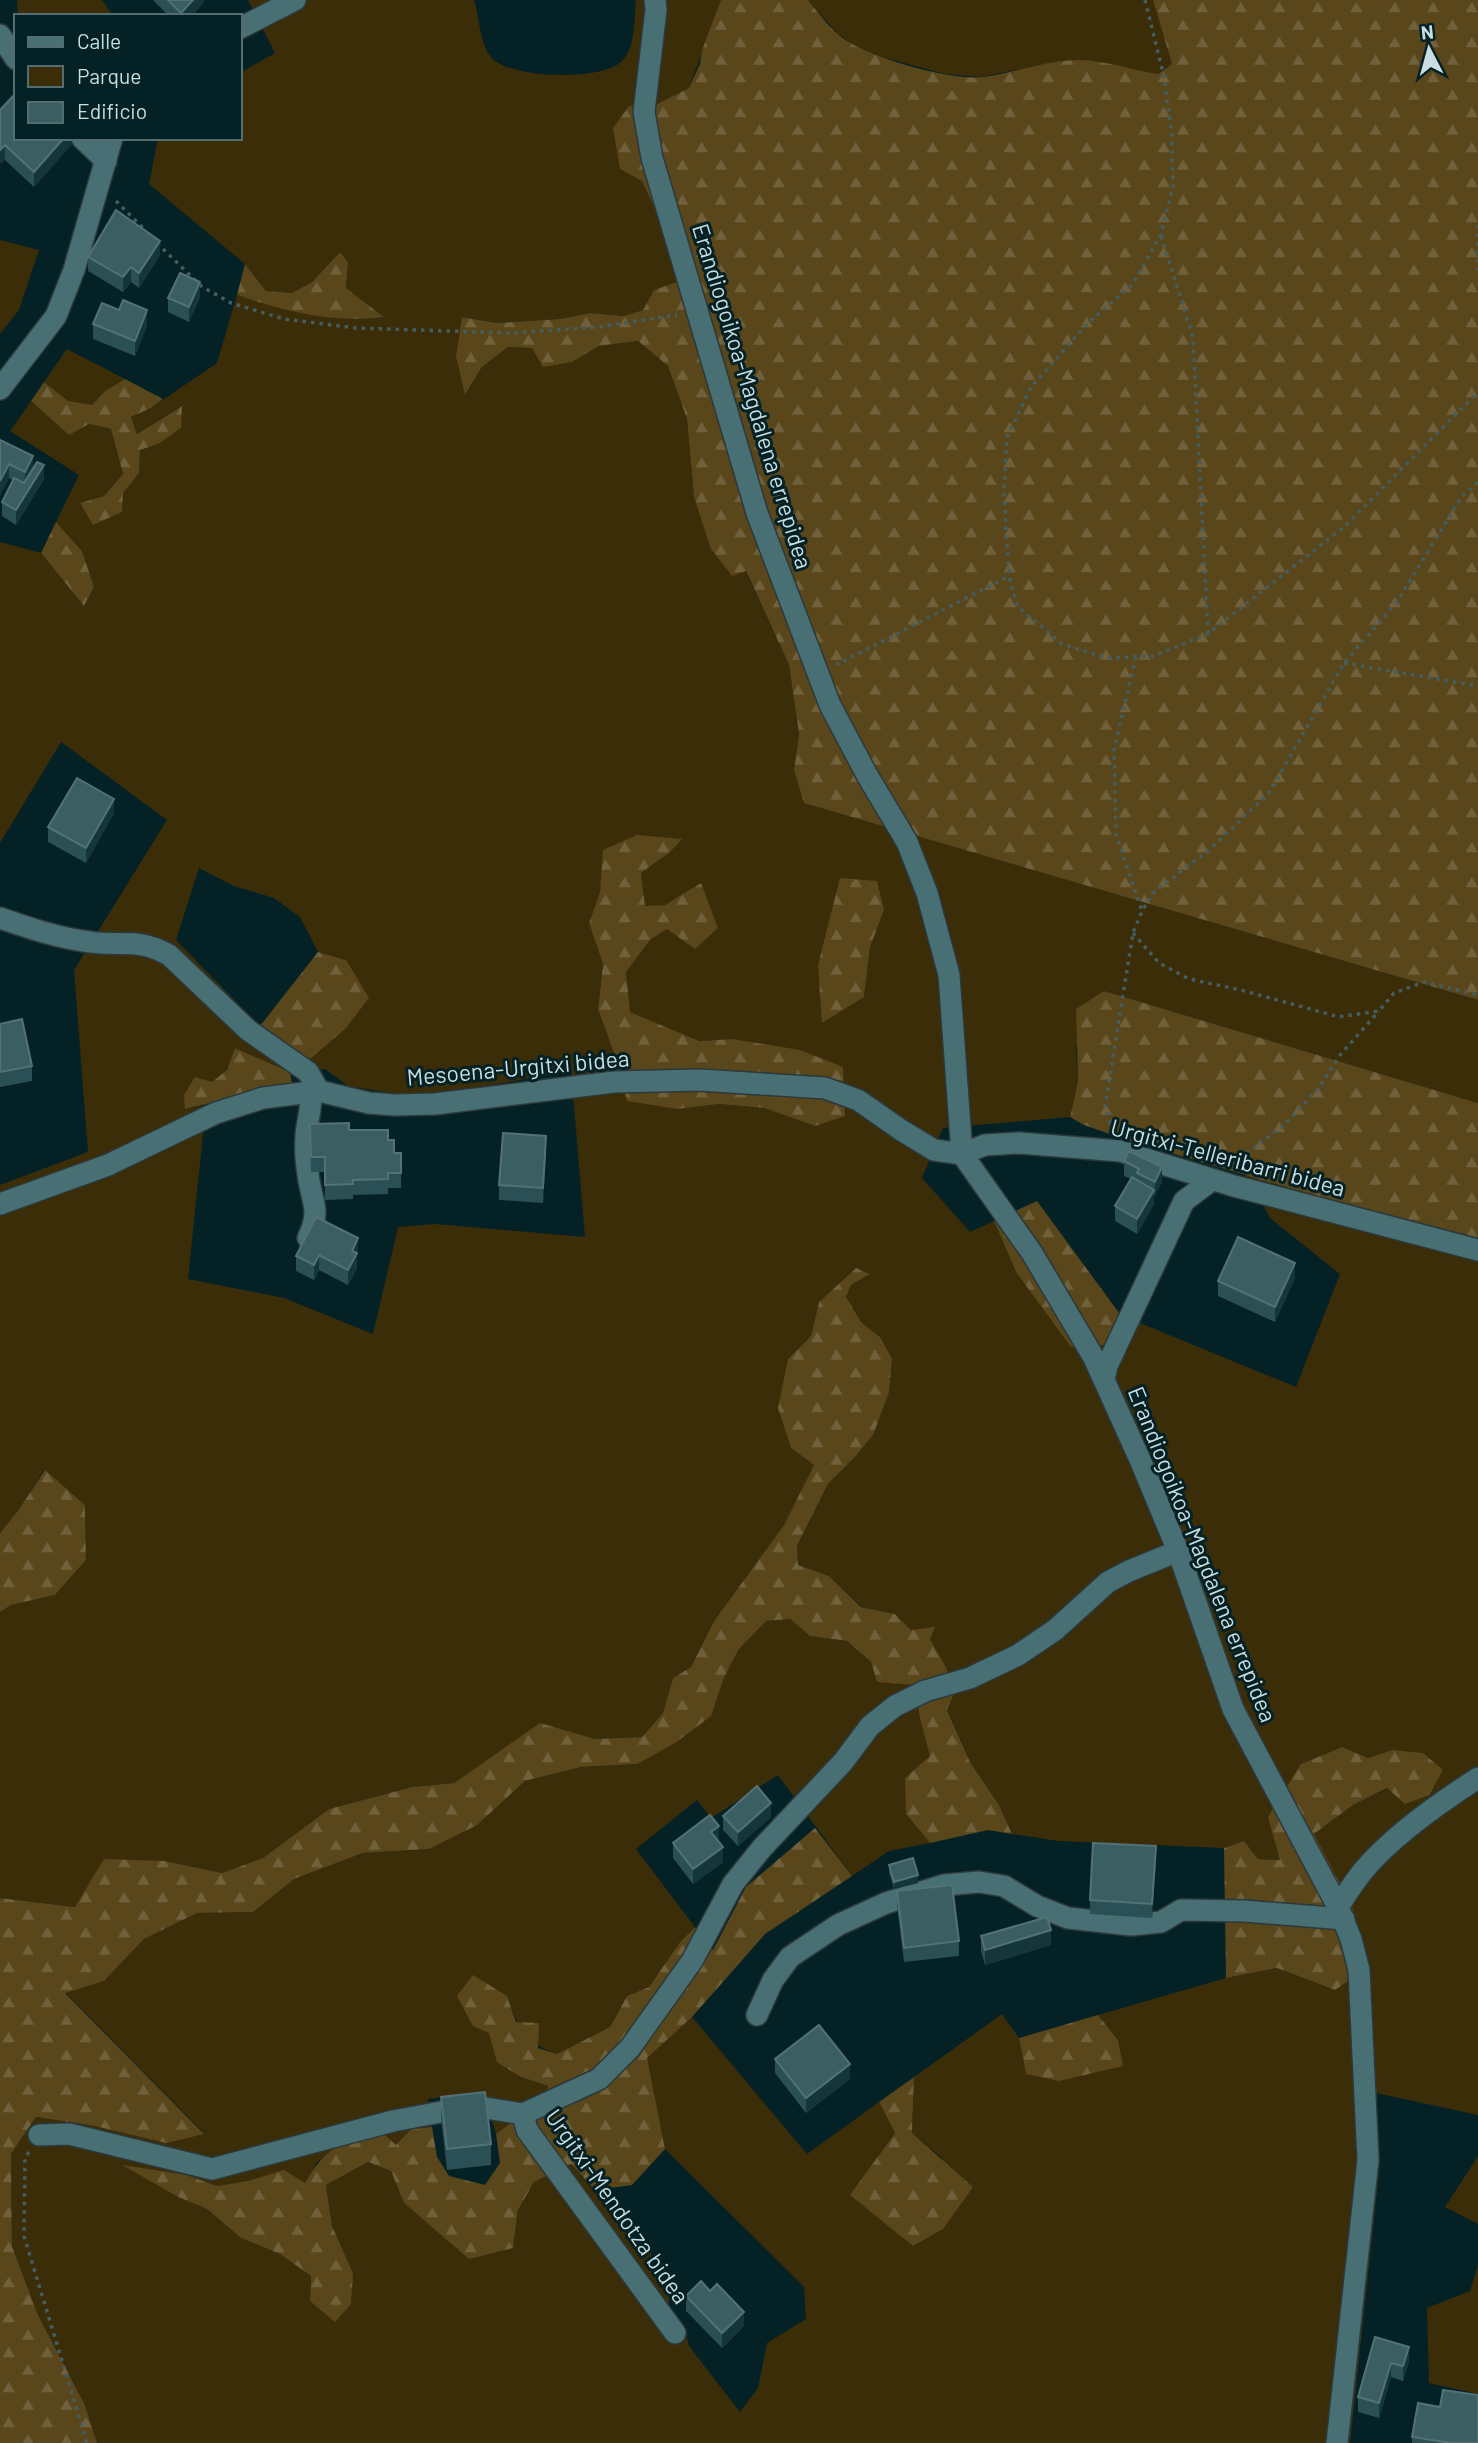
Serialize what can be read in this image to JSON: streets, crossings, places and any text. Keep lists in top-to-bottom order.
{
  "streets": {
    "street": [
      "Erandiogoikoa-Magdalena errepidea",
      "Mesoena-Urgitxi bidea",
      "Urgitxi-Telleribarri bidea",
      "Urgitxi-Mendotza bidea"
    ]
  },
  "crossings": [
    ["Erandiogoikoa-Magdalena errepidea", "Mesoena-Urgitxi bidea"],
    ["Erandiogoikoa-Magdalena errepidea", "Urgitxi-Telleribarri bidea"],
    ["Erandiogoikoa-Magdalena errepidea", "Urgitxi-Mendotza bidea"],
    ["Mesoena-Urgitxi bidea", "Urgitxi-Telleribarri bidea"]
  ],
  "legend": ["Calle", "Parque", "Edificio"],
  "north": "top"
}
